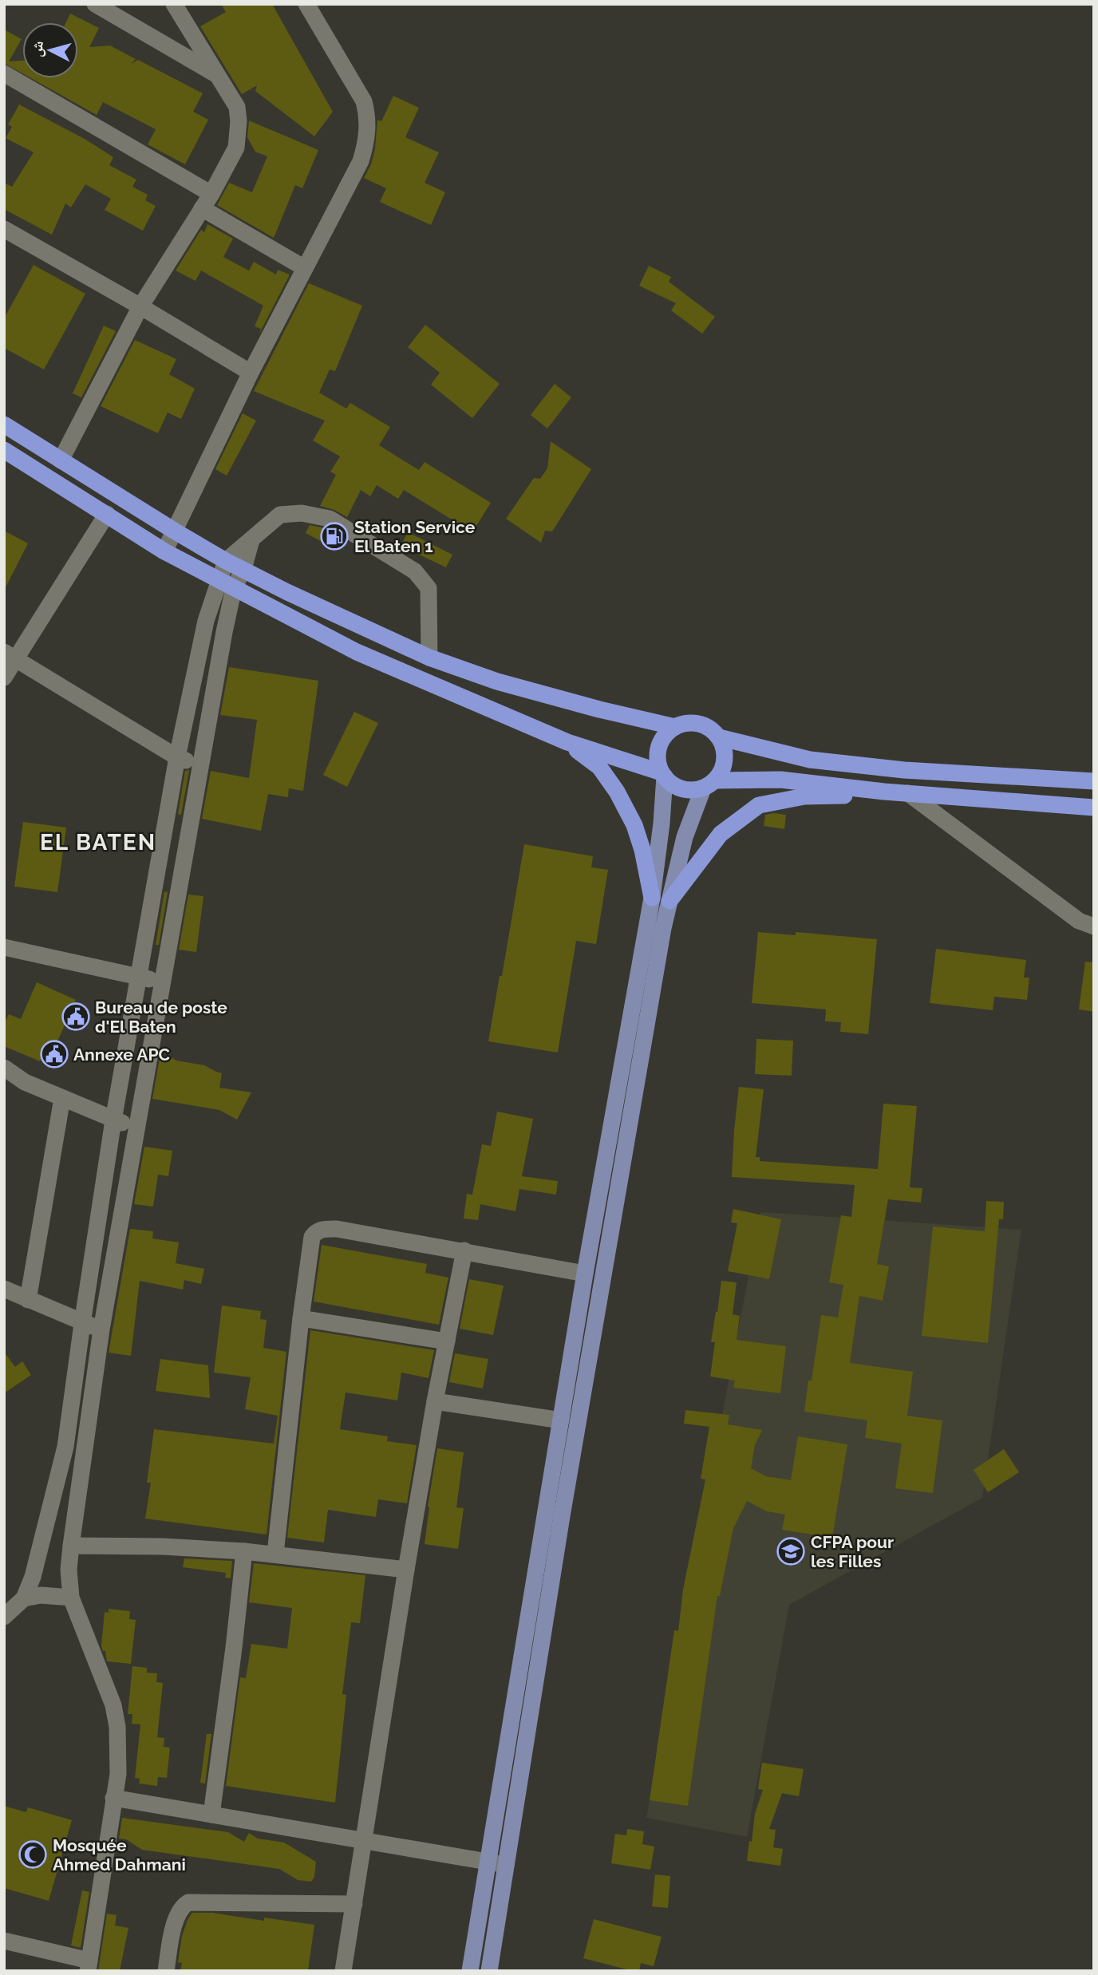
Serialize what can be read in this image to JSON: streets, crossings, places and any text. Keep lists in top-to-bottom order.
{
  "districts": ["EL BATEN"],
  "places": {
    "fuel station": ["Station Service El Baten 1"],
    "public building": ["Bureau de poste d'El Baten", "Annexe APC"],
    "school or university": ["CFPA pour les Filles"],
    "mosque": ["Mosquée Ahmed Dahmani"]
  },
  "north": "left"
}
